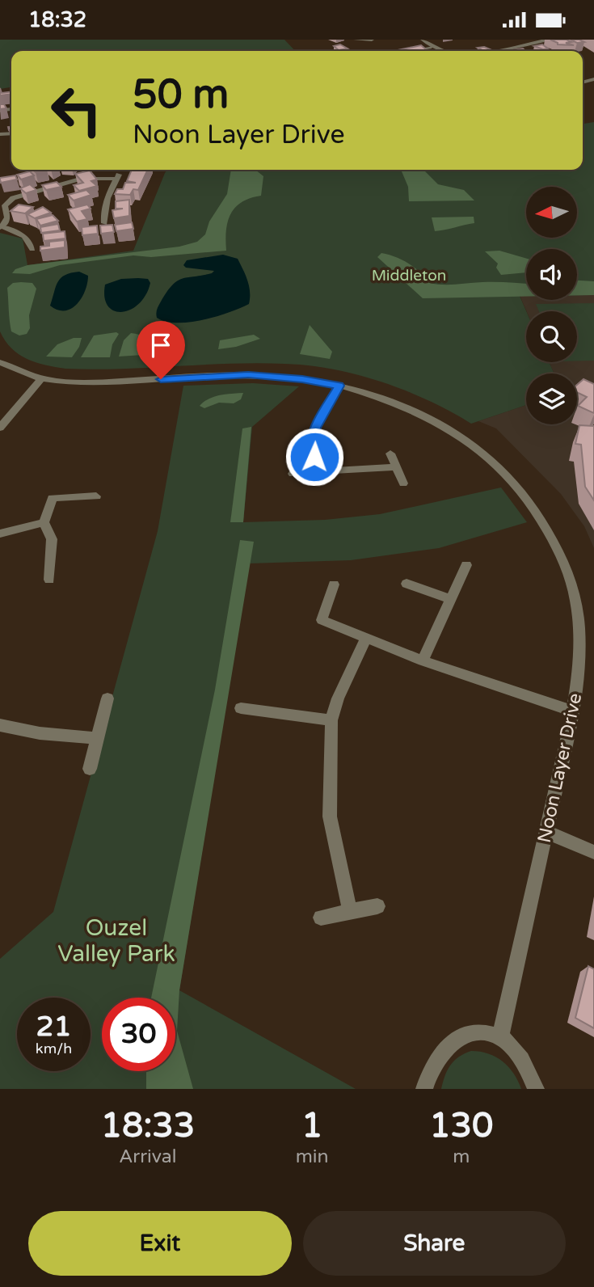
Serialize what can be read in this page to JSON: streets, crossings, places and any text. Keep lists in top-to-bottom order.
{
  "streets": {
    "street": ["Noon Layer Drive"]
  },
  "parks": ["Middleton", "Ouzel Valley Park"],
  "north": "left",
  "page": {
    "status": "18:32",
    "turn": ["50 m", "Noon Layer Drive"],
    "speed": "21 km/h",
    "limit": "30",
    "eta": [
      "18:33",
      "Arrival",
      "1",
      "min",
      "130",
      "m"
    ],
    "buttons": ["Exit", "Share"]
  }
}
